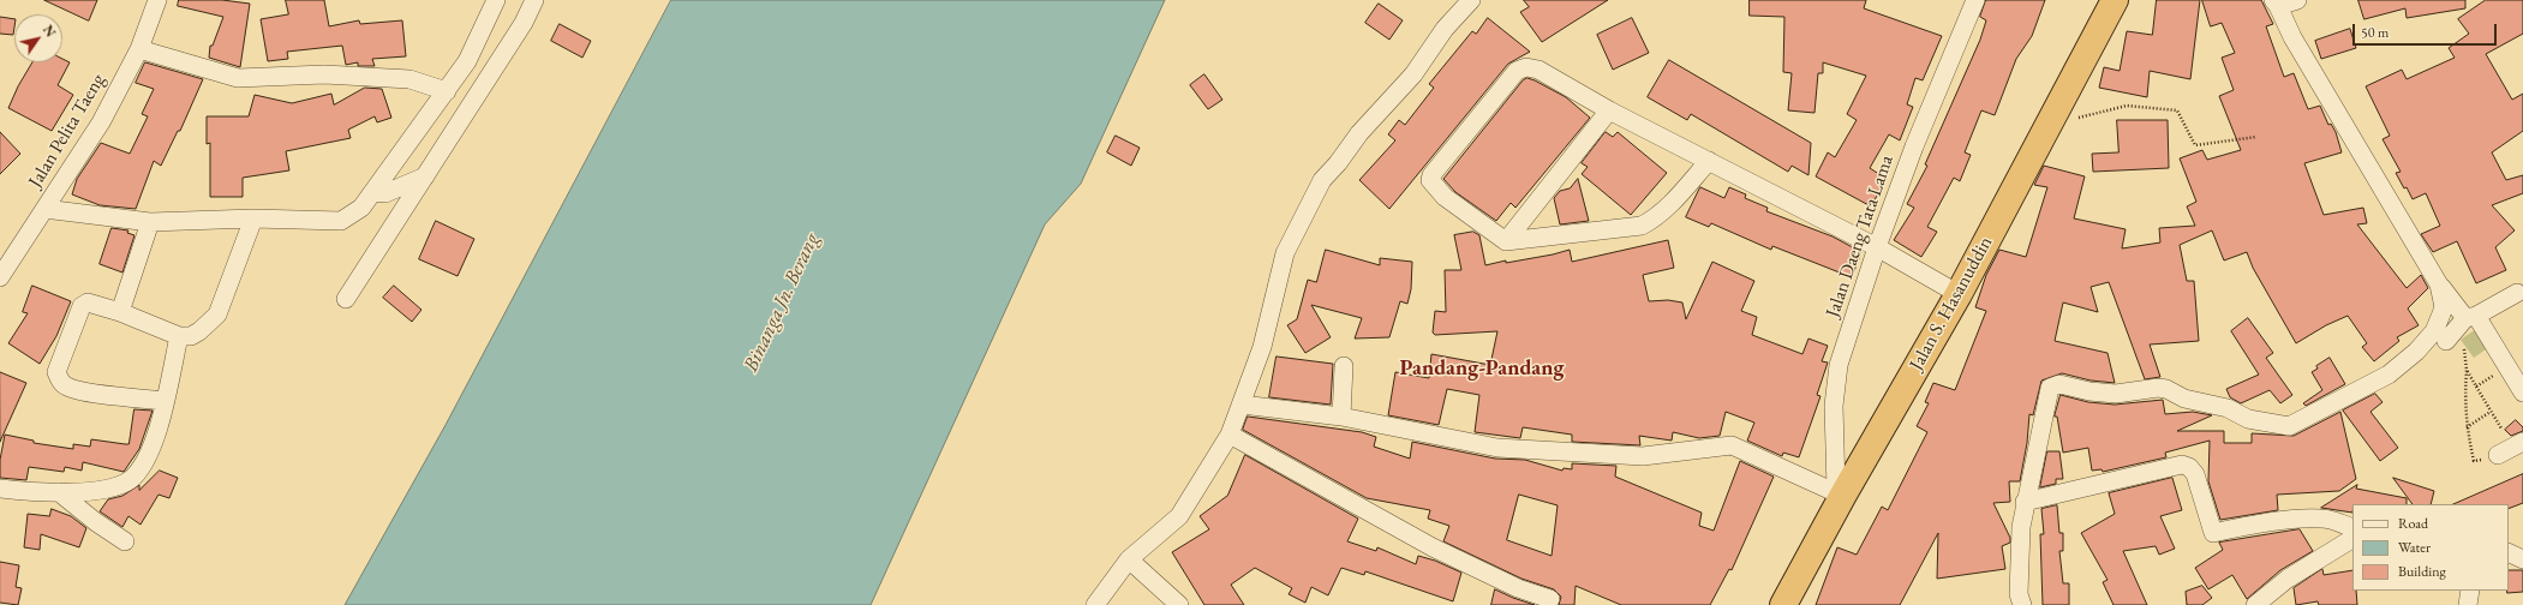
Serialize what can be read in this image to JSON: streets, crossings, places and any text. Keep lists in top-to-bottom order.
{
  "streets": {
    "highway": ["Jalan S. Hasanuddin"],
    "street": ["Jalan Pelita Taeng", "Jalan Daeng Tata Lama"]
  },
  "crossings": [
    ["Jalan Daeng Tata Lama", "Jalan S. Hasanuddin"]
  ],
  "districts": ["Pandang-Pandang"],
  "water": ["Binanga Jn. Berang"],
  "legend": ["Road", "Water", "Building"],
  "scale_bar": "50 m",
  "north": "top right"
}
